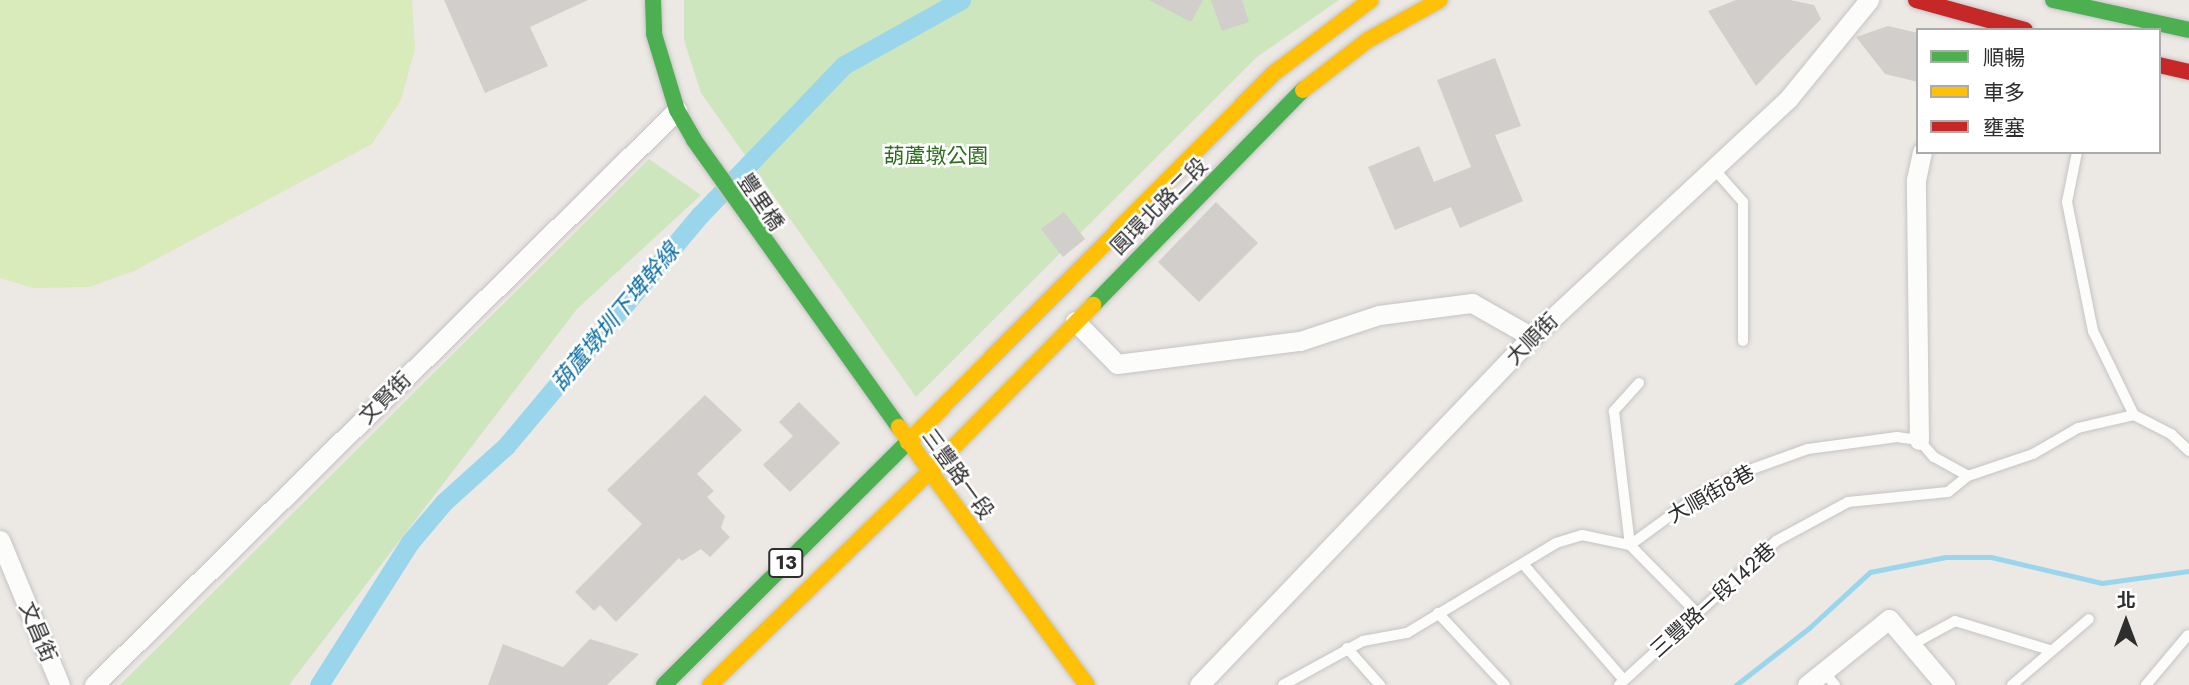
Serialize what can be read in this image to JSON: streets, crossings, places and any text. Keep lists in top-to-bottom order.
{
  "streets": {
    "street": [
      "豐里橋",
      "圓環北路二段",
      "大順街",
      "文賢街",
      "三豐路一段",
      "13",
      "文昌街"
    ],
    "lane": ["大順街8巷", "三豐路一段142巷"]
  },
  "crossings": [
    ["豐里橋", "文賢街"],
    ["豐里橋", "三豐路一段"],
    ["圓環北路二段", "三豐路一段"],
    ["圓環北路二段", "13"],
    ["三豐路一段", "13"]
  ],
  "water": ["葫蘆墩圳下埤幹線"],
  "parks": ["葫蘆墩公園"],
  "legend": ["順暢", "車多", "壅塞"],
  "north": "top"
}
